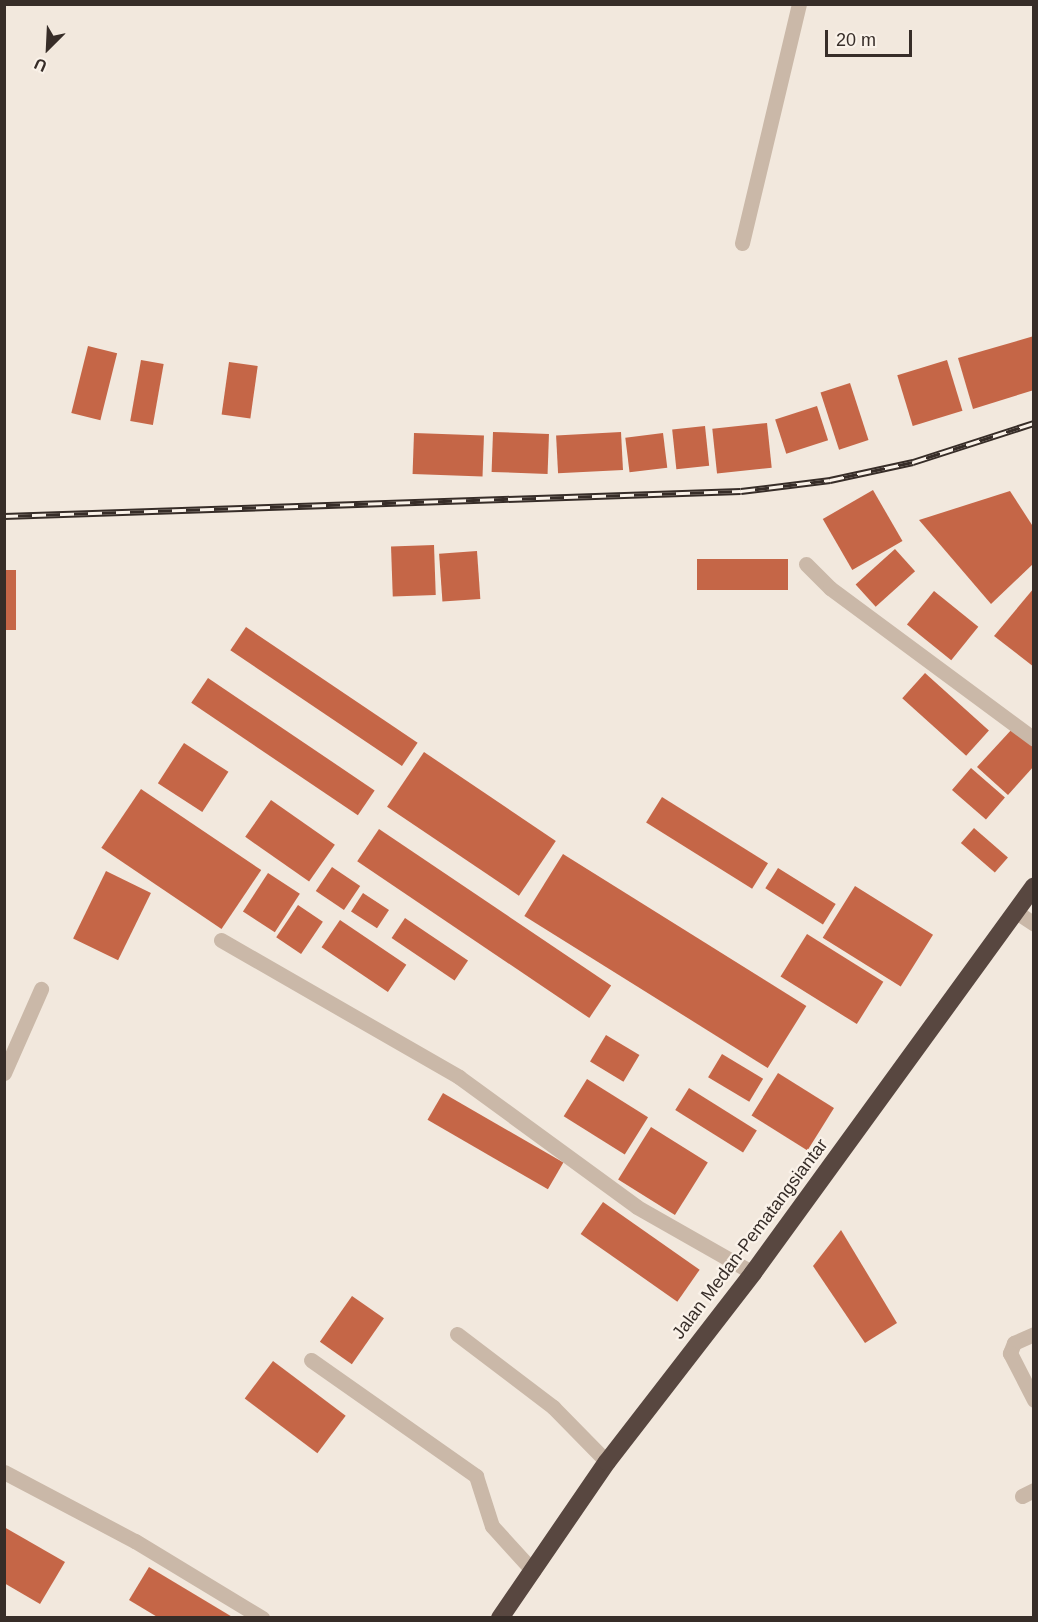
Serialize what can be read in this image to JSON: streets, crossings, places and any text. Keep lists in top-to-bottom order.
{
  "streets": {
    "highway": ["Jalan Medan-Pematangsiantar"]
  },
  "scale_bar": "20 m",
  "north": "bottom left"
}
